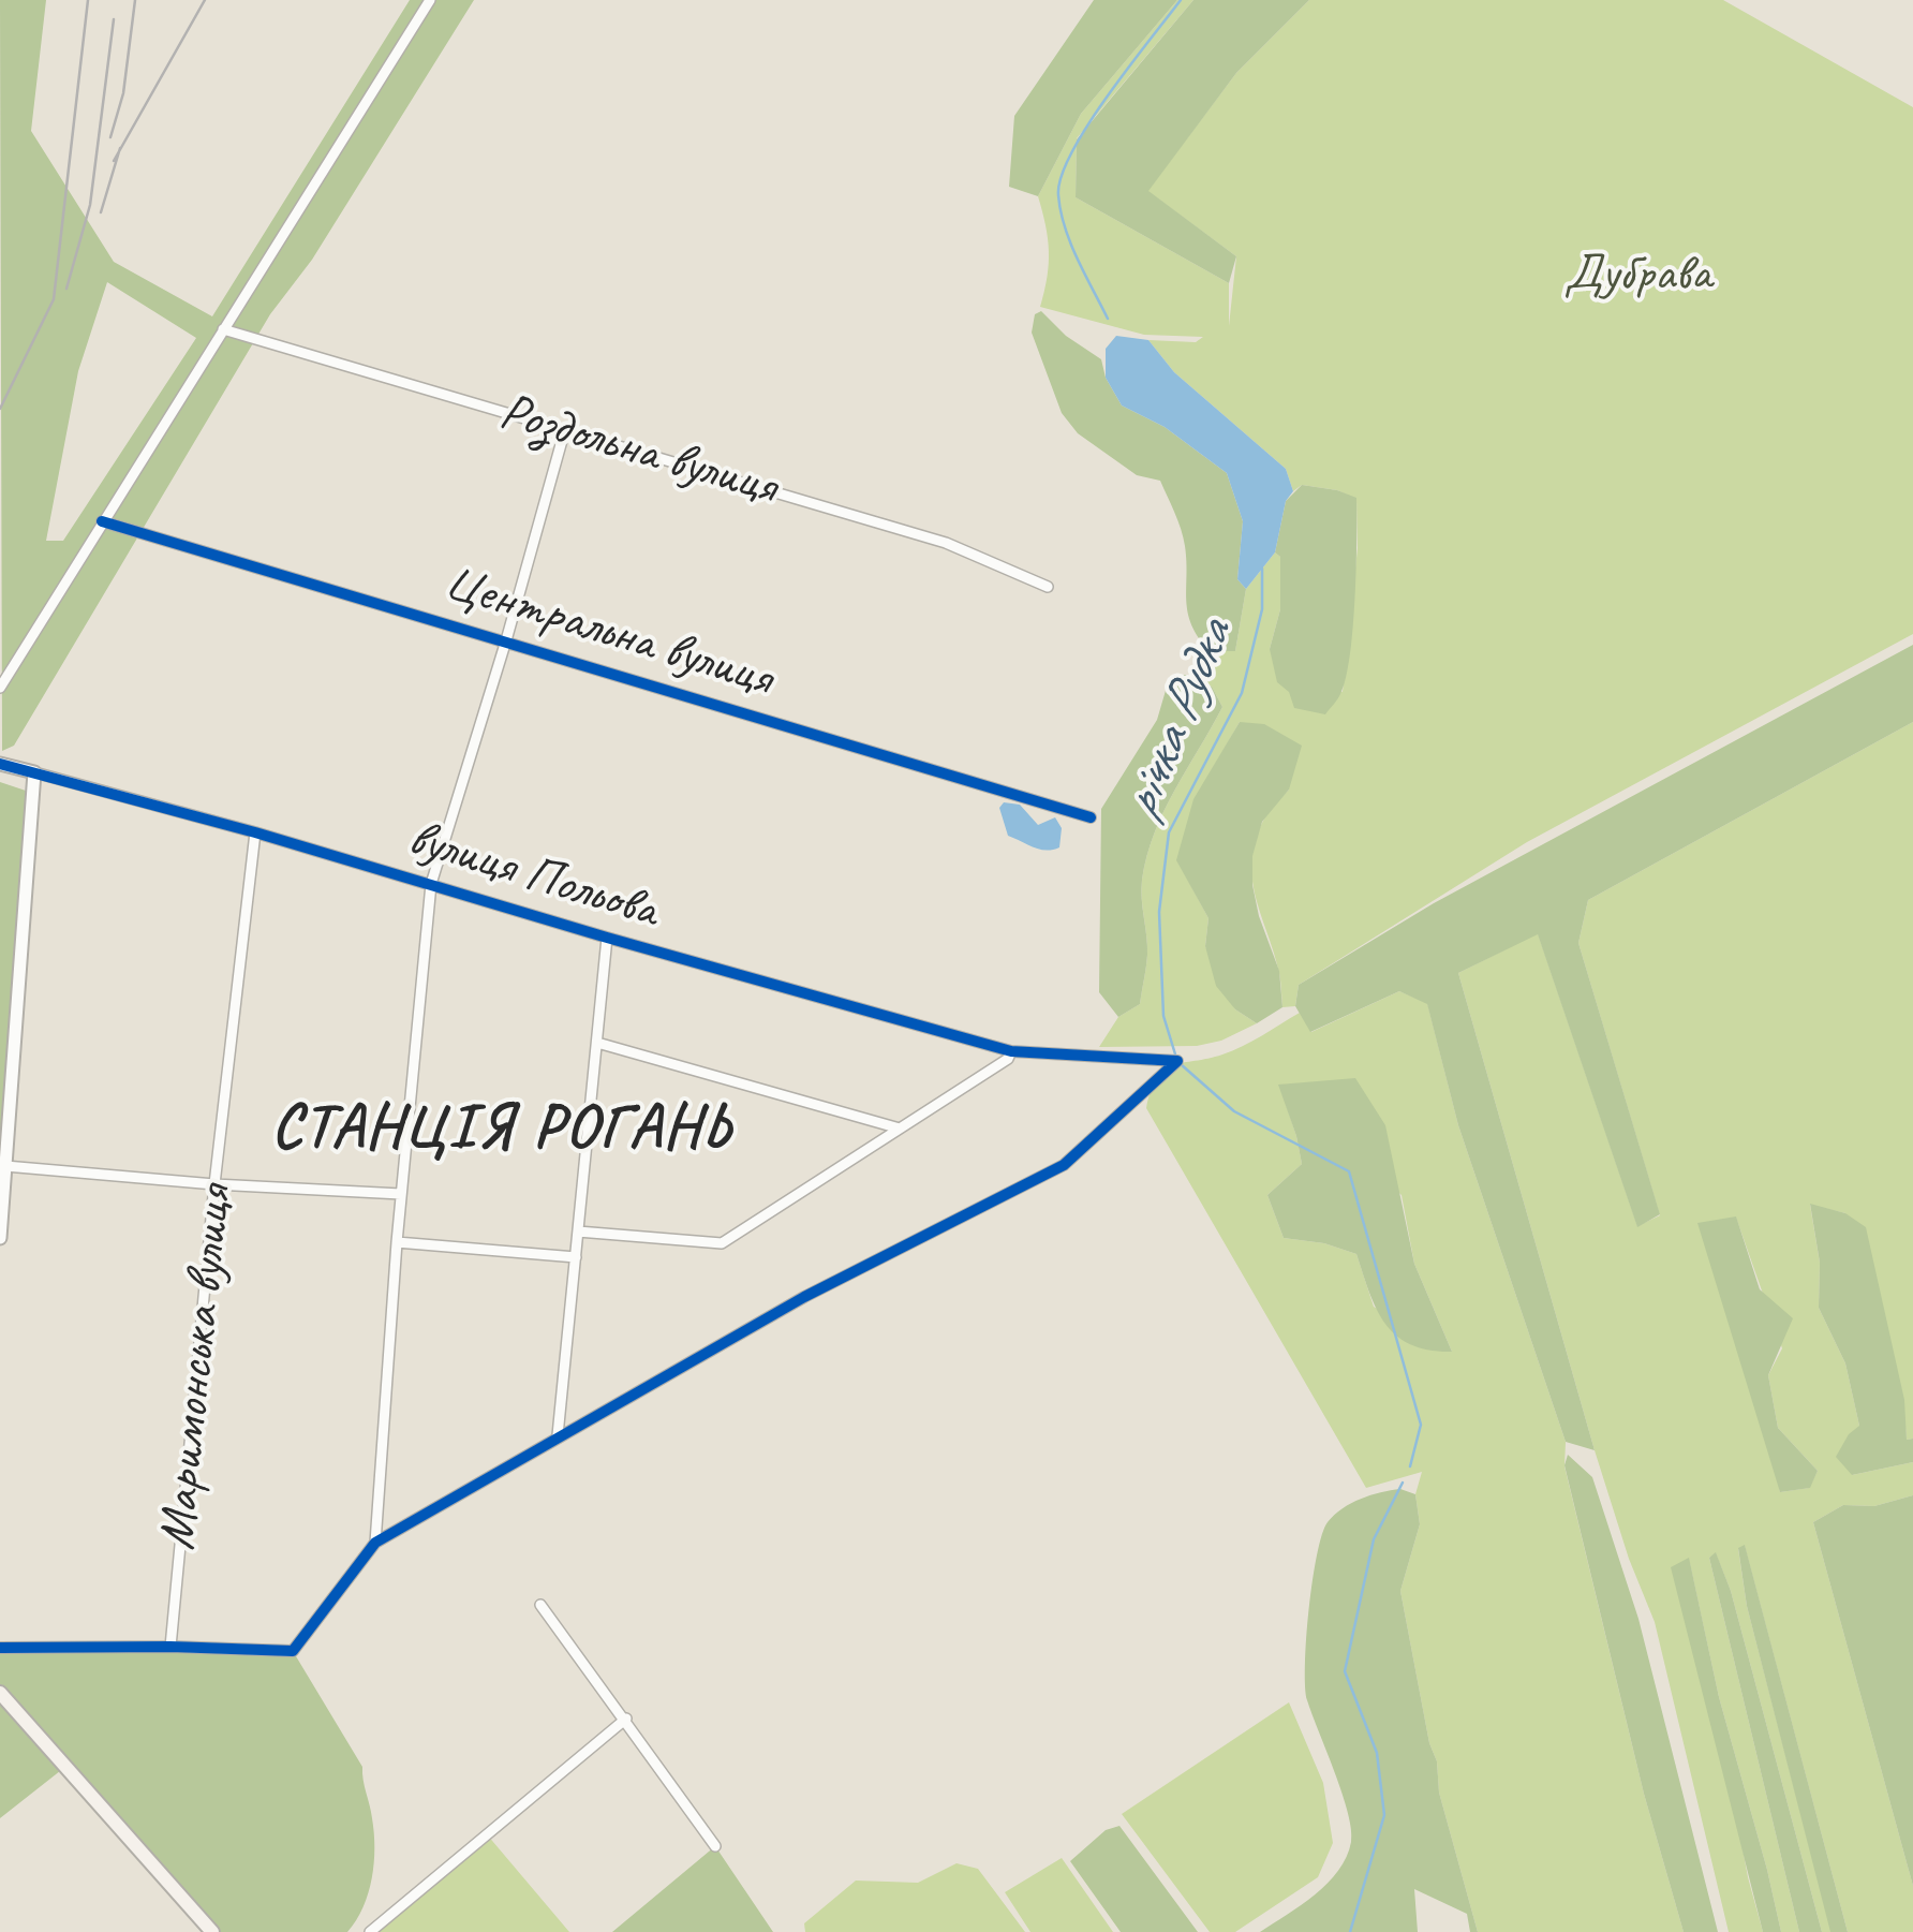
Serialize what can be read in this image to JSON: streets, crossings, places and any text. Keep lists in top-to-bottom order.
{
  "streets": {
    "street": [
      "Роздольна вулиця",
      "Центральна вулиця",
      "вулиця Польова",
      "Маримонська вулиця"
    ]
  },
  "crossings": [
    ["вулиця Польова", "Маримонська вулиця"]
  ],
  "districts": ["СТАНЦІЯ РОГАНЬ"],
  "water": ["річка Рудка"],
  "parks": ["Дубрава"]
}
